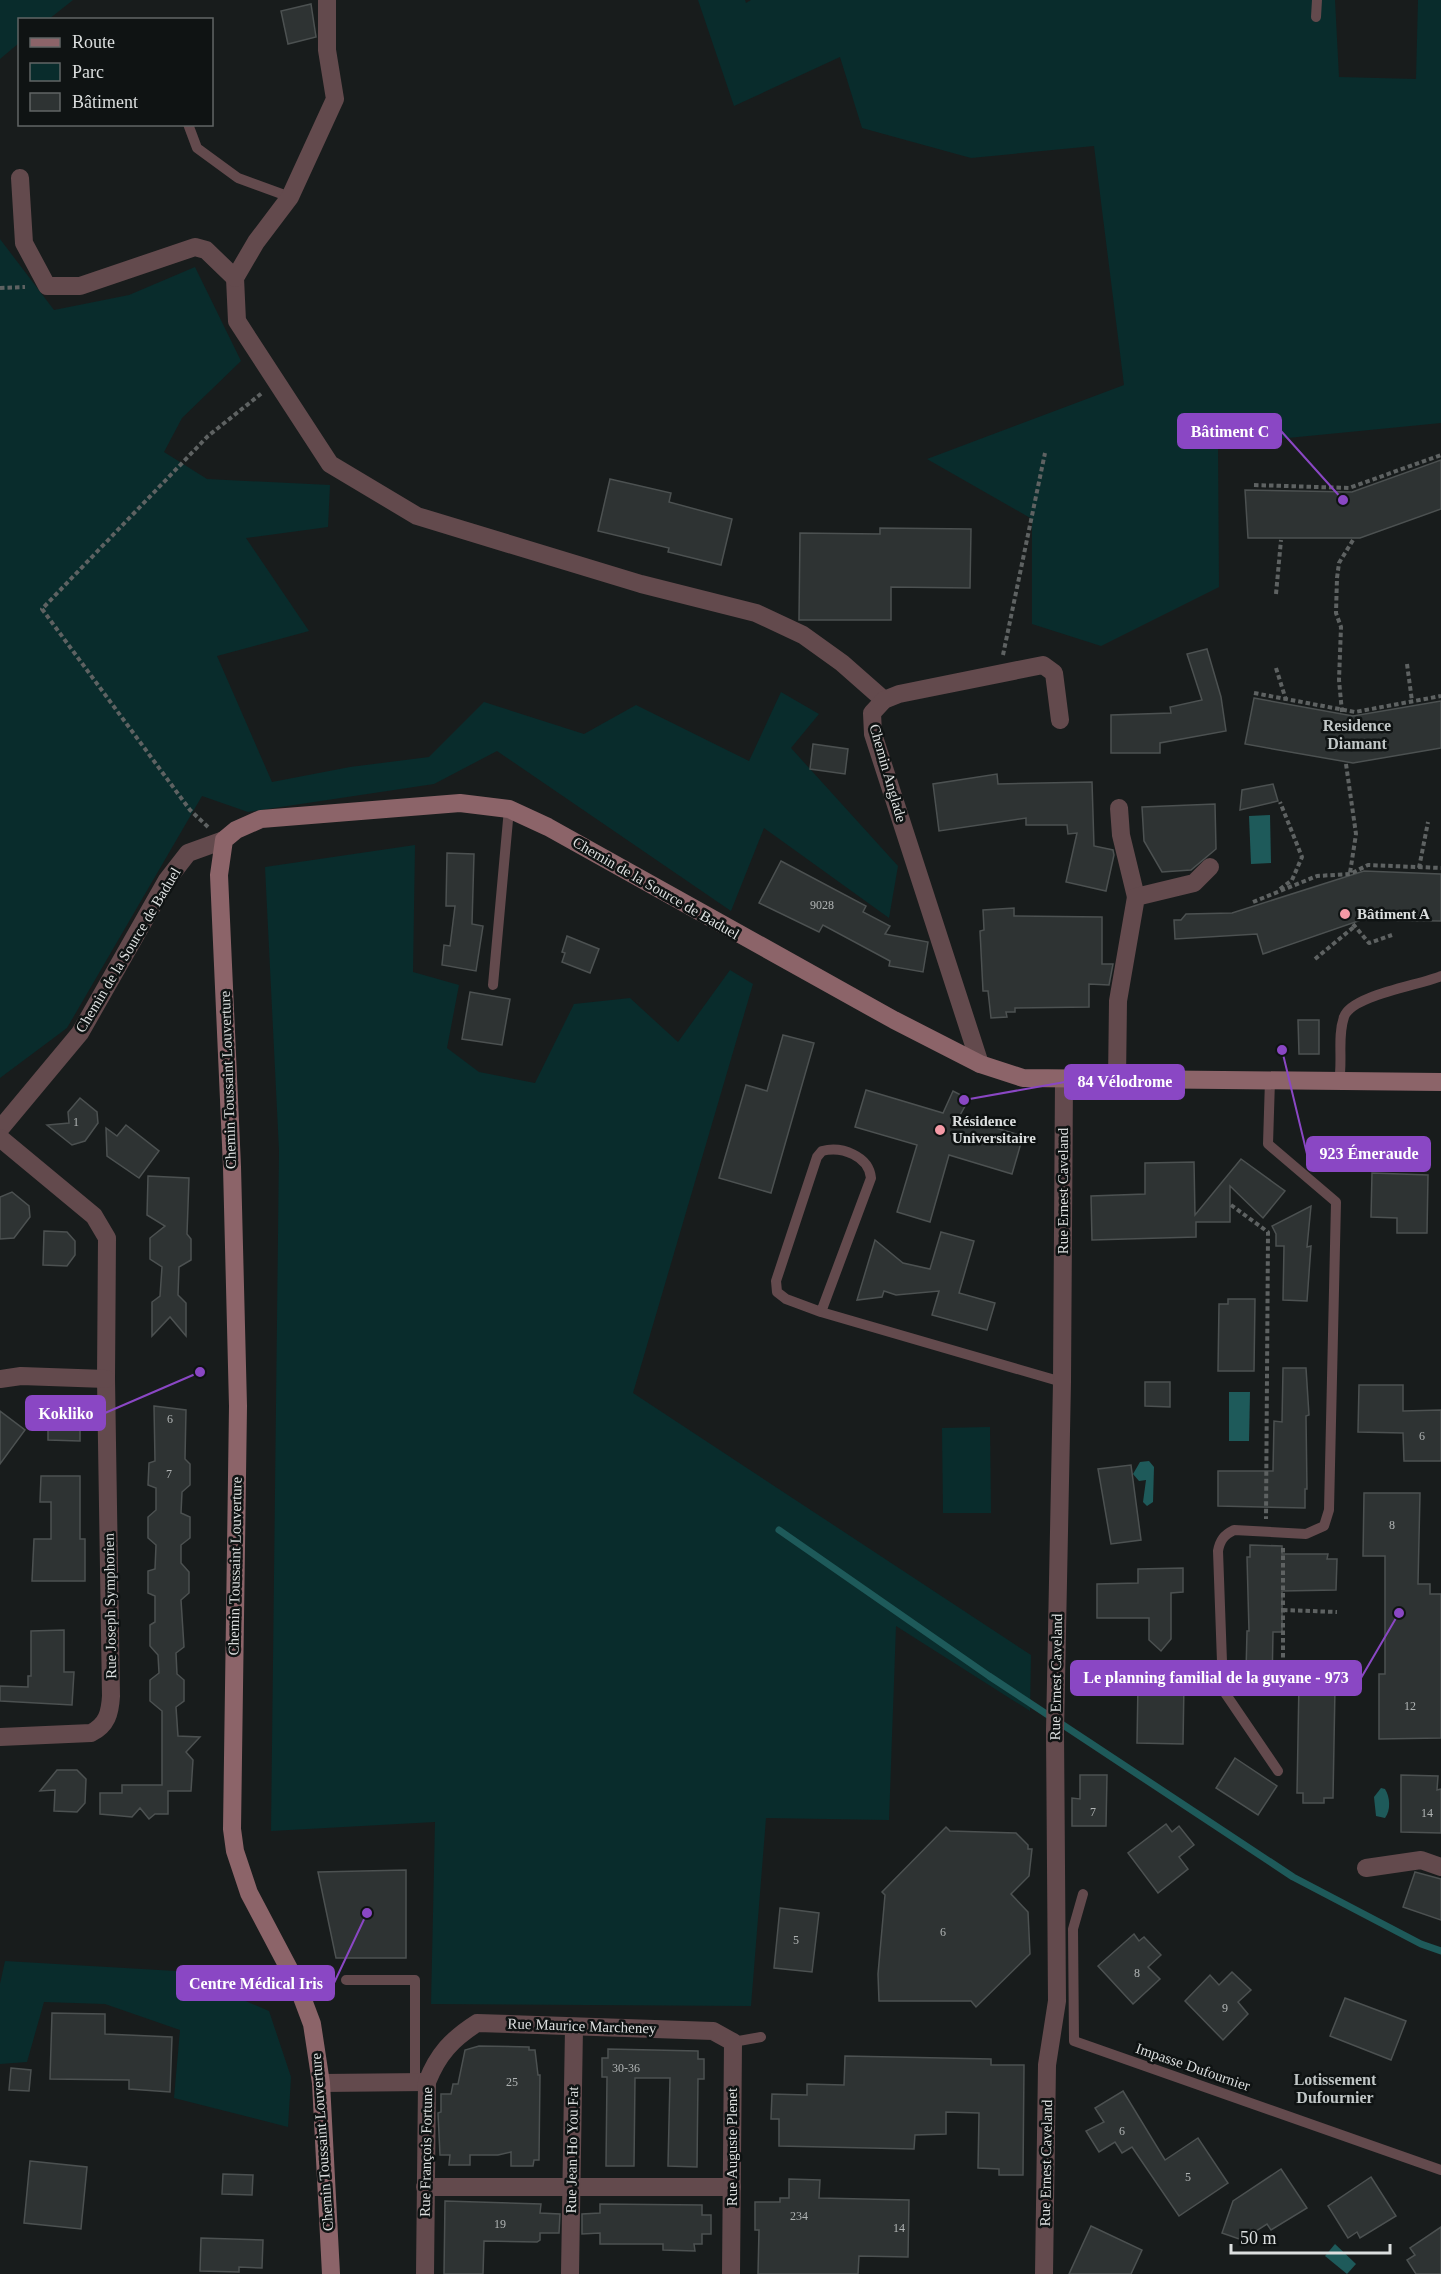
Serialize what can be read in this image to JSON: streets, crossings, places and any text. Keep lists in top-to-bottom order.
{
  "streets": {
    "street": [
      "Chemin Anglade",
      "Chemin de la Source de Baduel",
      "Chemin Toussaint Louverture",
      "Rue Ernest Caveland",
      "Rue Joseph Symphorien",
      "Rue Maurice Marcheney",
      "Rue Auguste Plenet",
      "Rue Jean Ho You Fat",
      "Rue François Fortune"
    ],
    "lane": ["Impasse Dufournier"]
  },
  "crossings": [
    ["Chemin Anglade", "Chemin de la Source de Baduel"],
    ["Chemin de la Source de Baduel", "Chemin Toussaint Louverture"],
    ["Chemin de la Source de Baduel", "Rue Ernest Caveland"],
    ["Rue Maurice Marcheney", "Rue Auguste Plenet"],
    ["Rue Maurice Marcheney", "Rue Jean Ho You Fat"],
    ["Rue Maurice Marcheney", "Rue François Fortune"]
  ],
  "districts": ["Residence Diamant", "Lotissement Dufournier"],
  "places": [
    "Bâtiment C",
    "Bâtiment A",
    "923 Émeraude",
    "84 Vélodrome",
    "Résidence Universitaire",
    "Kokliko",
    "Le planning familial de la guyane - 973",
    "Centre Médical Iris"
  ],
  "house_numbers": [
    "9028",
    "1",
    "6",
    "6",
    "7",
    "8",
    "12",
    "7",
    "14",
    "6",
    "5",
    "8",
    "9",
    "30-36",
    "25",
    "6",
    "5",
    "234",
    "19",
    "14"
  ],
  "legend": ["Route", "Parc", "Bâtiment"],
  "scale_bar": "50 m"
}
